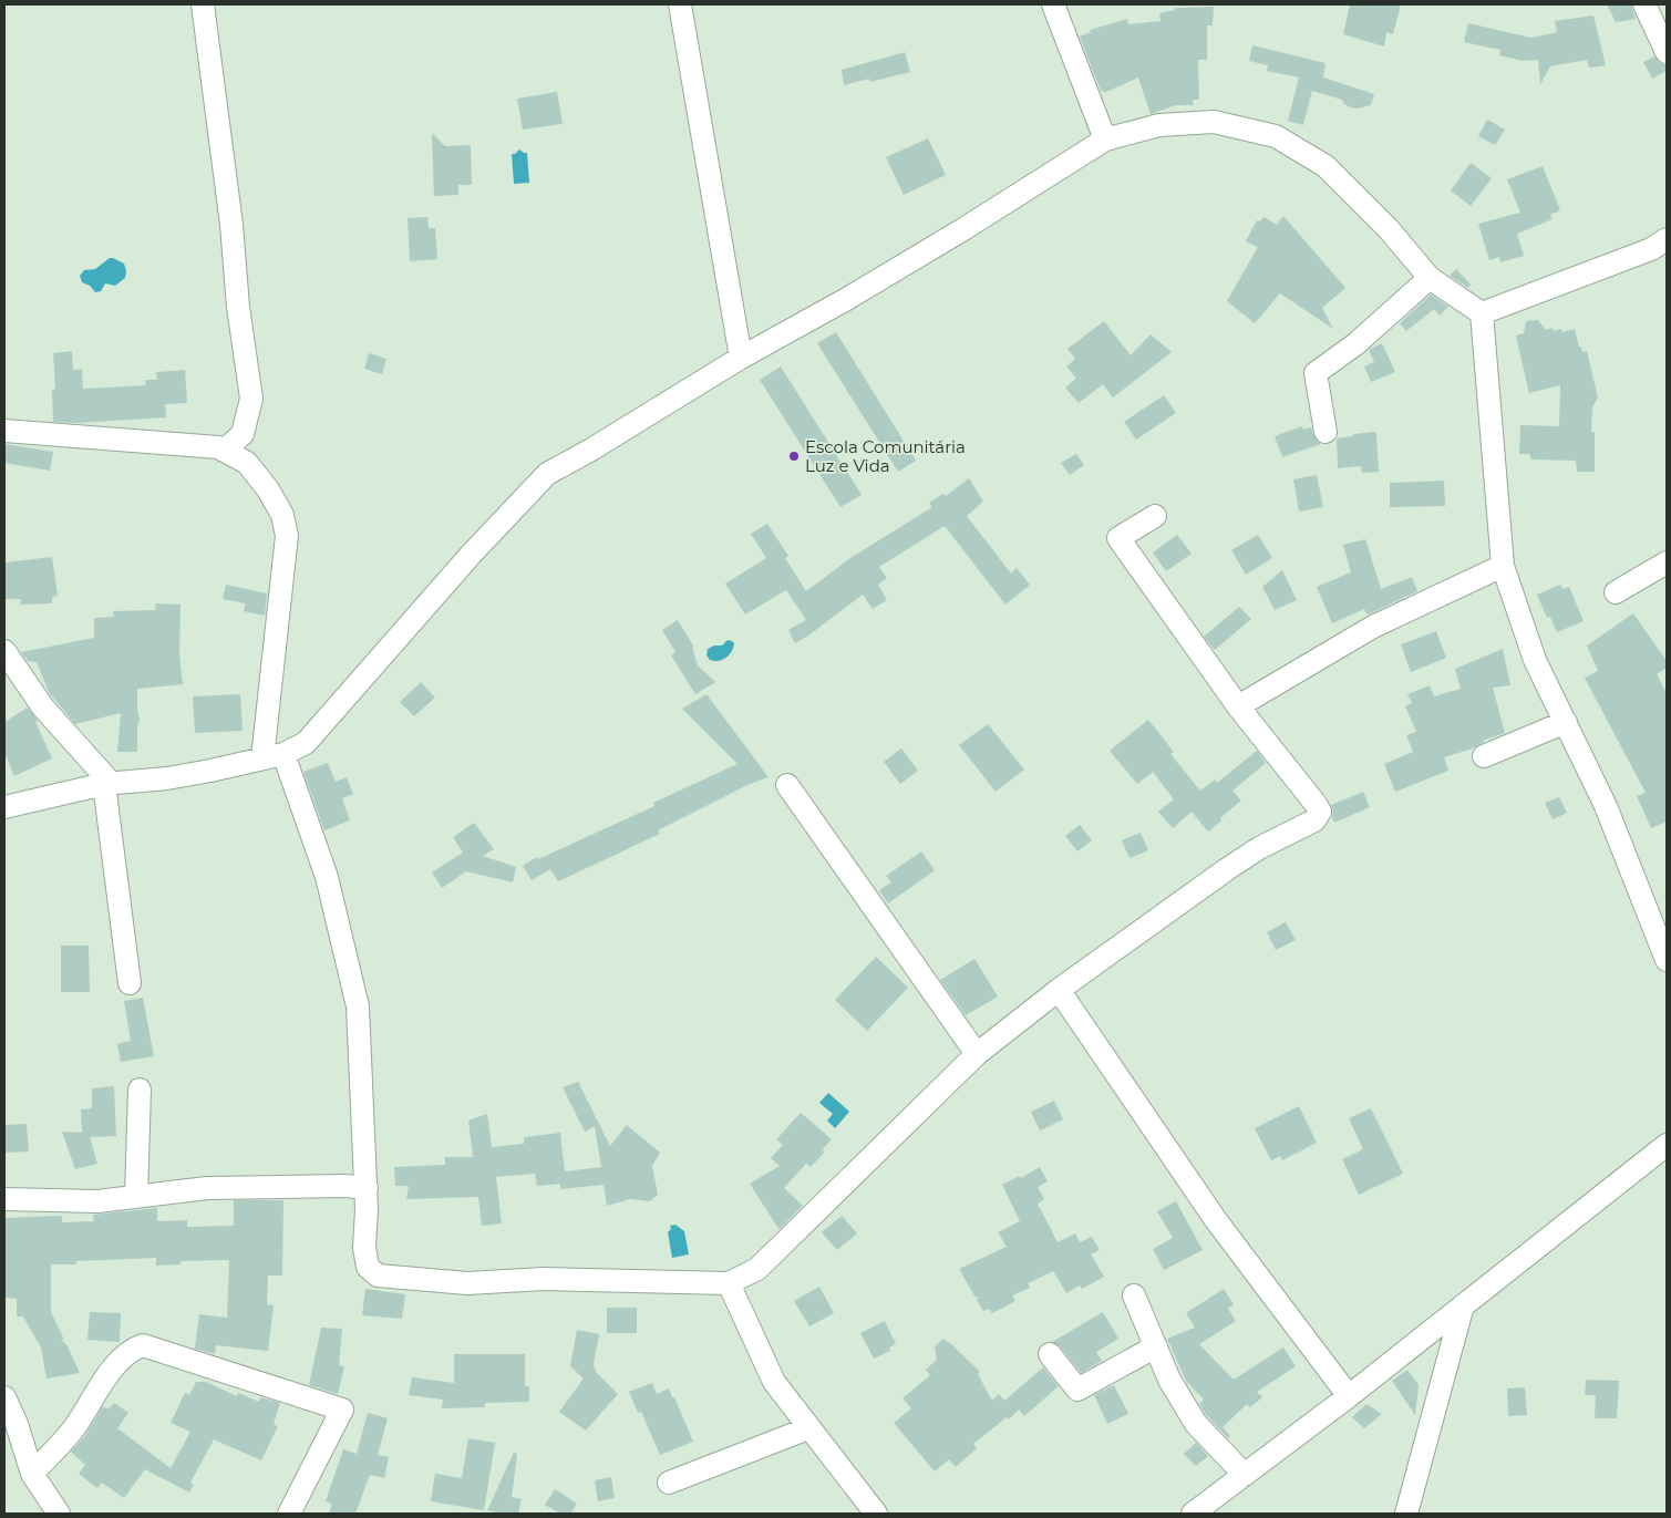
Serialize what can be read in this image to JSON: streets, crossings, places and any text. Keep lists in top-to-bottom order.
{
  "places": ["Escola Comunitária Luz e Vida"]
}
